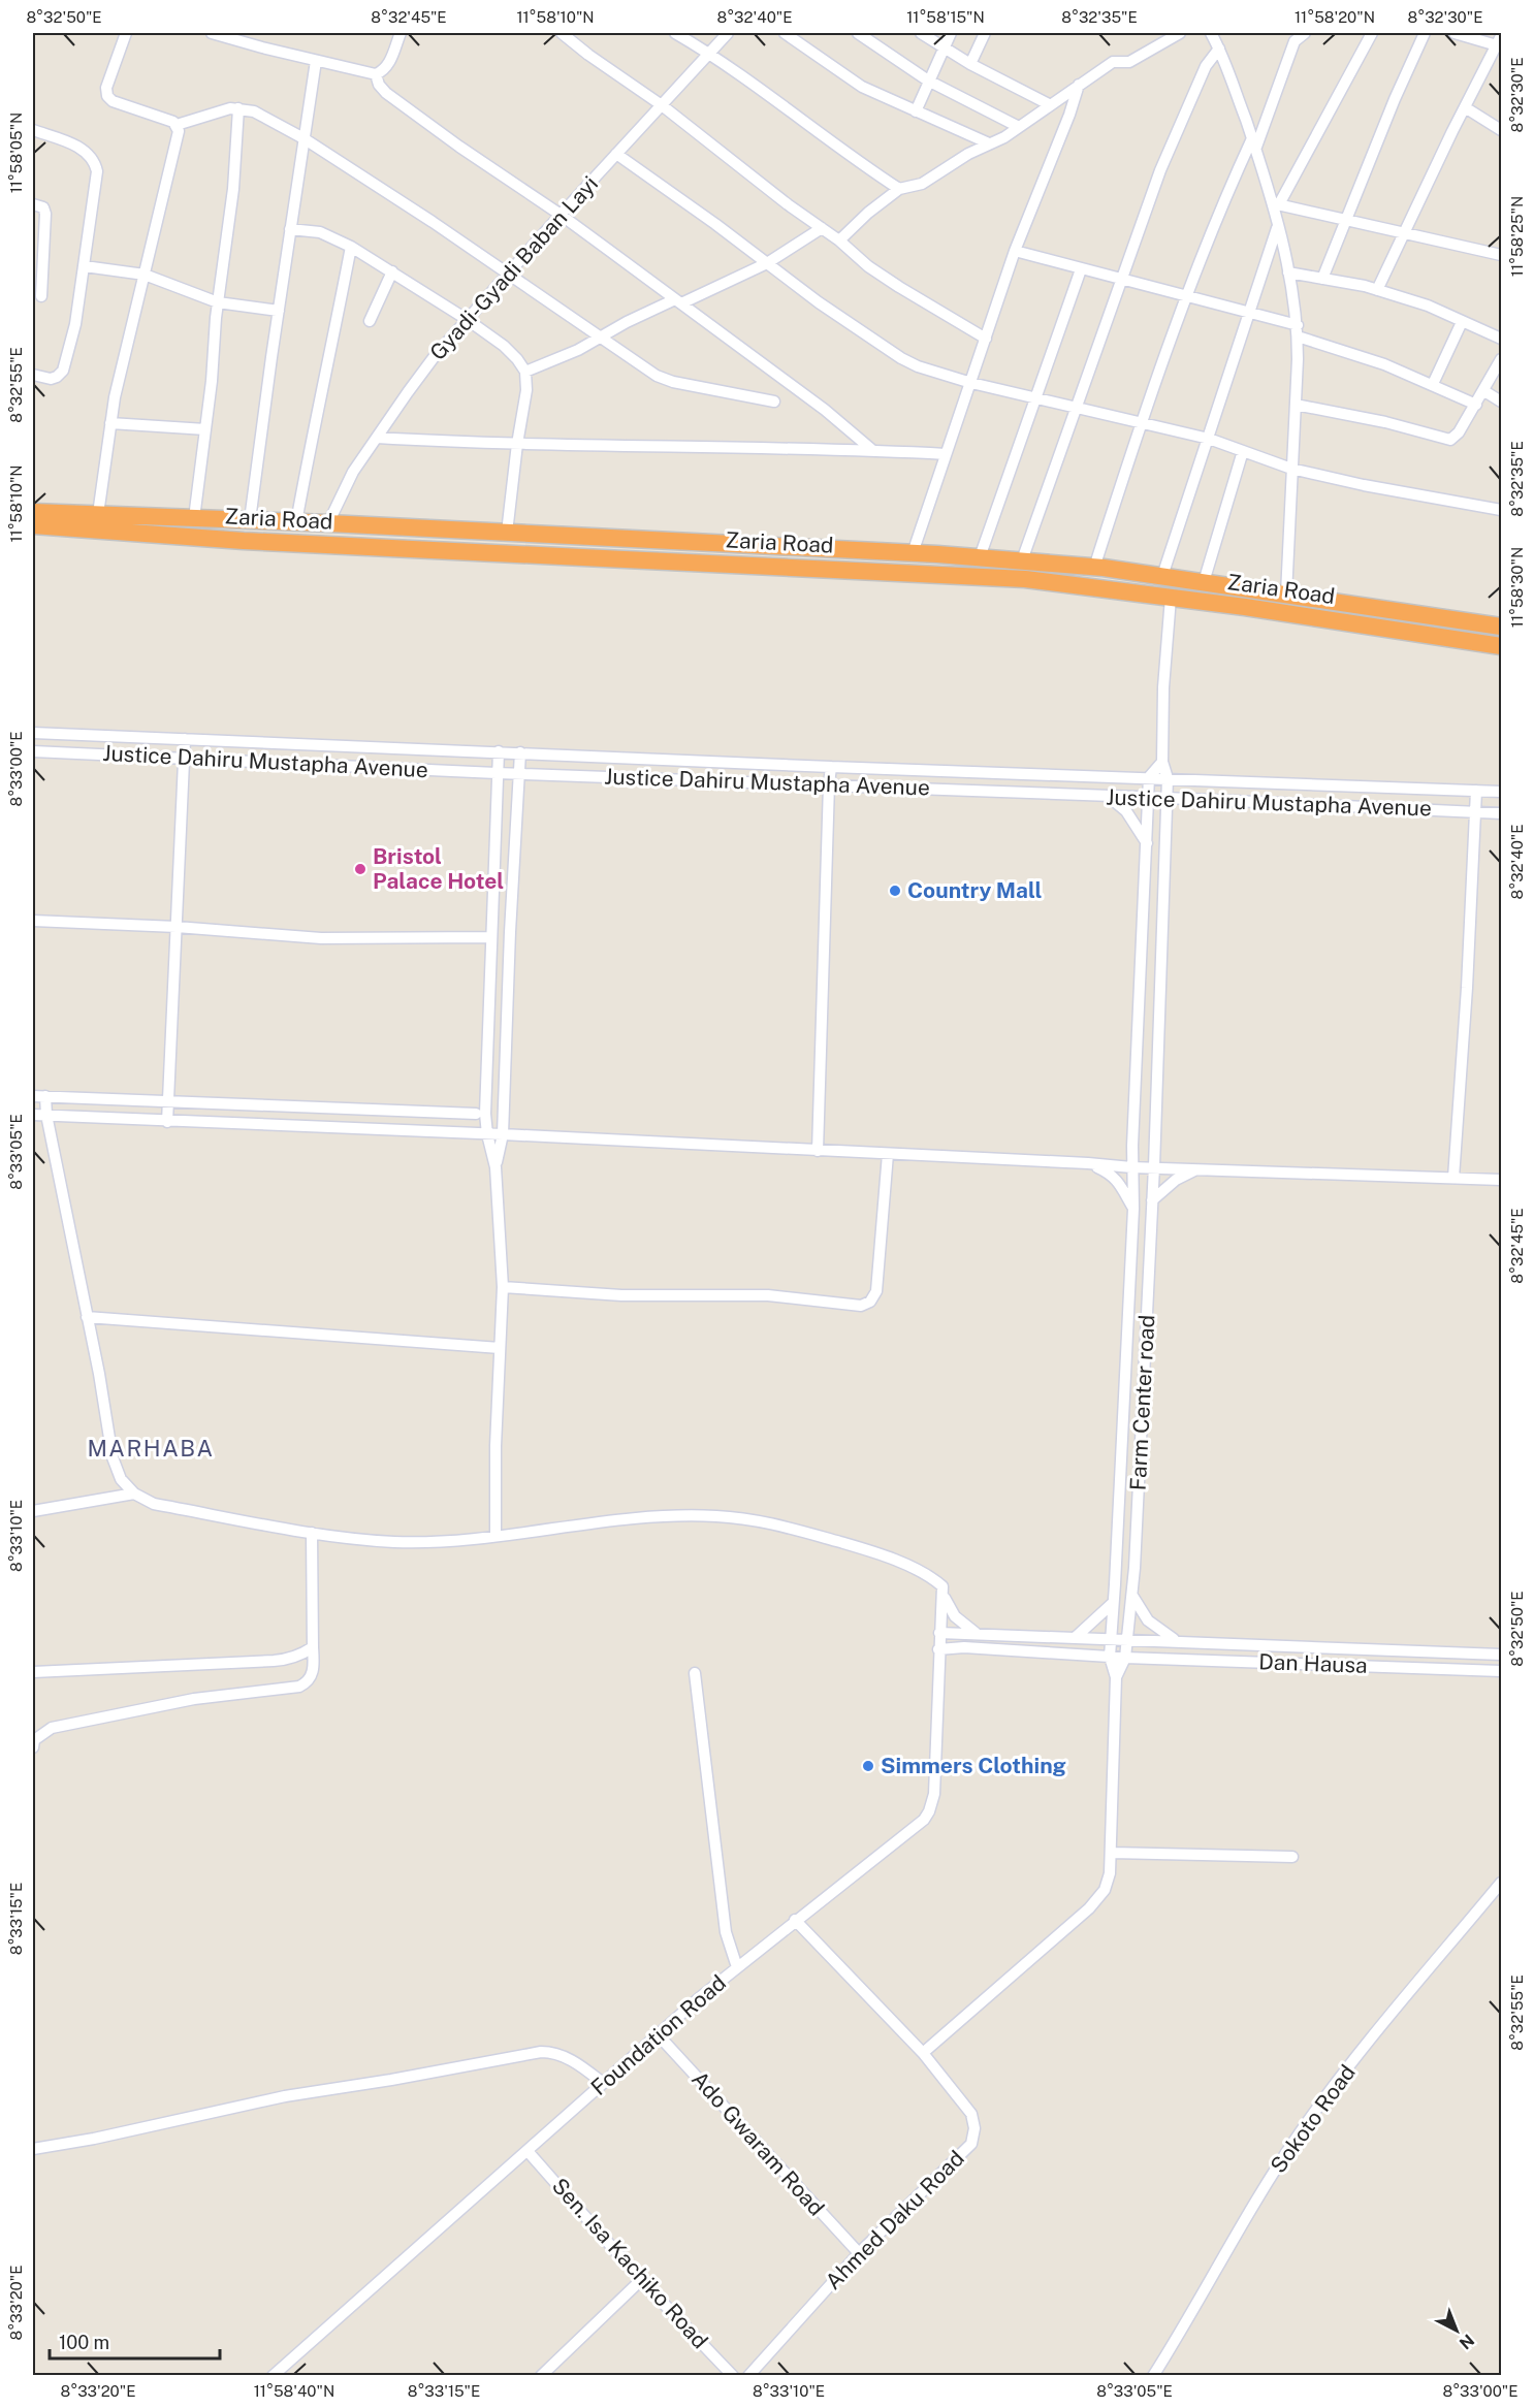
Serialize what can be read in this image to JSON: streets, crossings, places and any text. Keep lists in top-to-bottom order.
{
  "streets": {
    "highway": ["Zaria Road"],
    "street": [
      "Gyadi-Gyadi Baban Layi",
      "Justice Dahiru Mustapha Avenue",
      "Farm Center road",
      "Dan Hausa",
      "Foundation Road",
      "Sokoto Road",
      "Ado Gwaram Road",
      "Ahmed Daku Road",
      "Sen. Isa Kachiko Road"
    ]
  },
  "crossings": [
    ["Gyadi-Gyadi Baban Layi", "Zaria Road"],
    ["Justice Dahiru Mustapha Avenue", "Farm Center road"],
    ["Farm Center road", "Dan Hausa"],
    ["Dan Hausa", "Foundation Road"],
    ["Foundation Road", "Ado Gwaram Road"],
    ["Foundation Road", "Ahmed Daku Road"],
    ["Foundation Road", "Sen. Isa Kachiko Road"],
    ["Ado Gwaram Road", "Ahmed Daku Road"]
  ],
  "districts": ["MARHABA"],
  "places": ["Bristol Palace Hotel", "Country Mall", "Simmers Clothing"],
  "scale_bar": "100 m",
  "north": "bottom right",
  "coordinates": [
    "8°32'50\"E",
    "8°32'45\"E",
    "11°58'10\"N",
    "8°32'40\"E",
    "11°58'15\"N",
    "8°32'35\"E",
    "11°58'20\"N",
    "8°32'30\"E",
    "11°58'05\"N",
    "11°58'25\"N",
    "8°32'55\"E",
    "11°58'30\"N",
    "8°33'00\"E",
    "8°33'05\"E",
    "8°33'10\"E",
    "8°33'15\"E",
    "8°33'20\"E",
    "11°58'40\"N"
  ]
}
